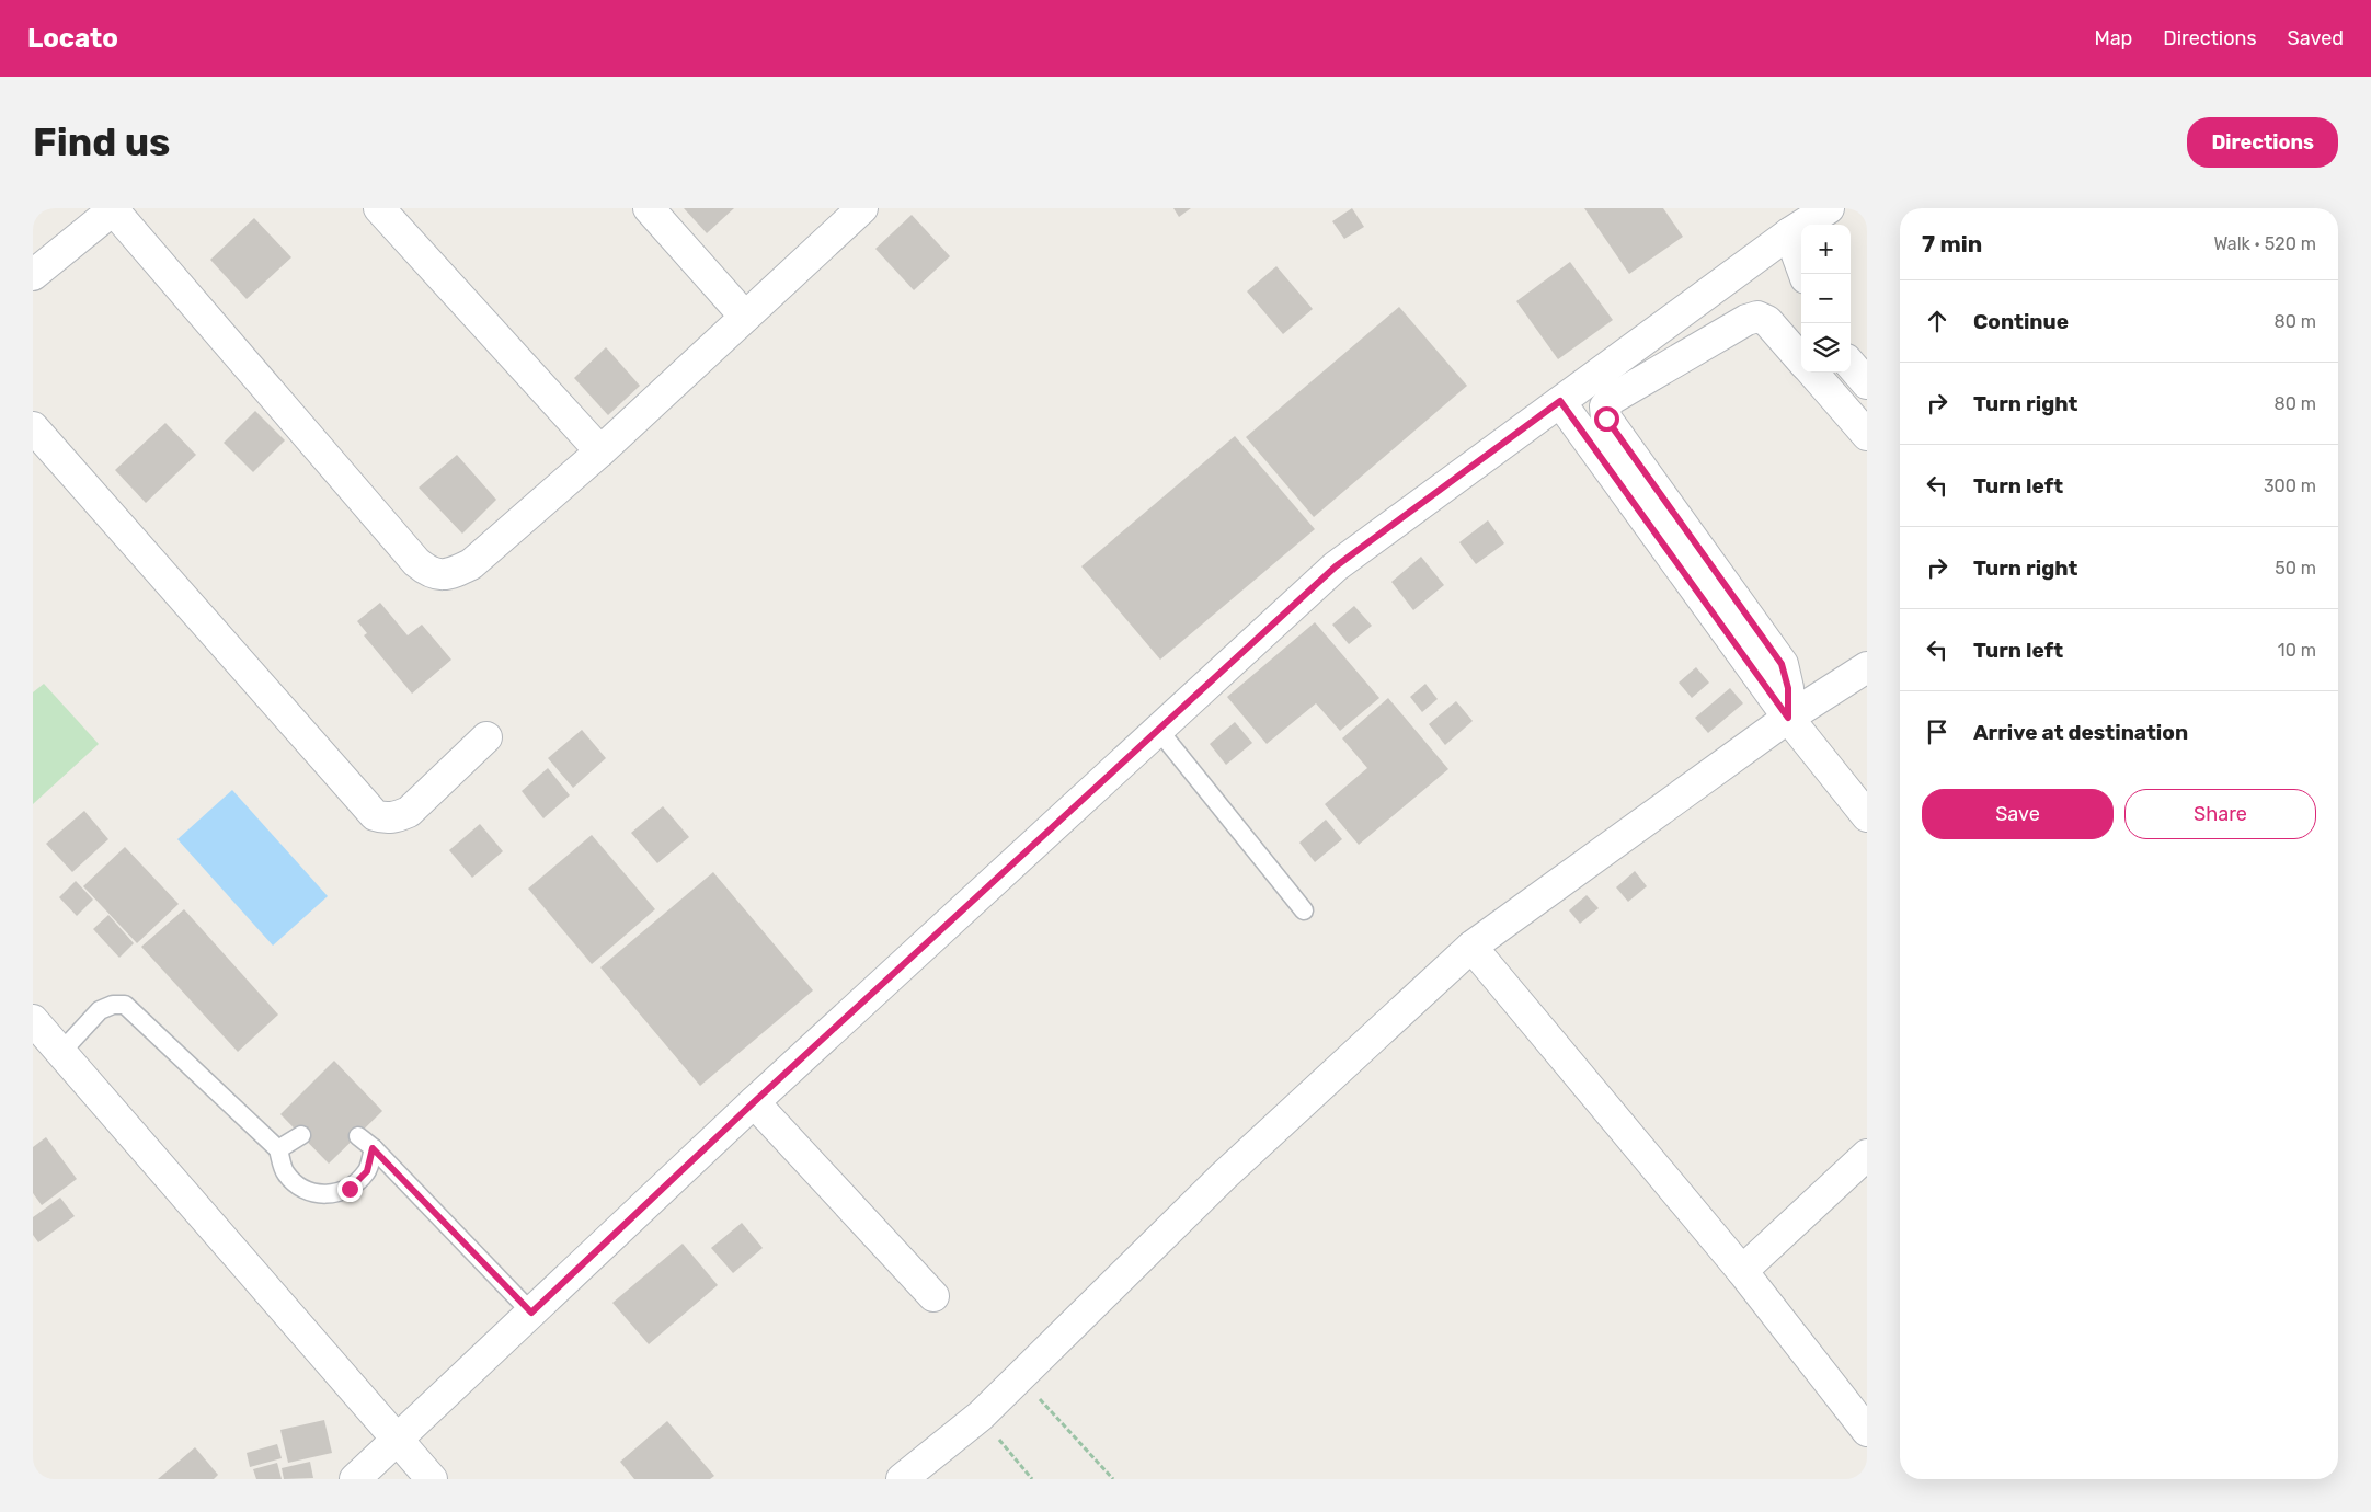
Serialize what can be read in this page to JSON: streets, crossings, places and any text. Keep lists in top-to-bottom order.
{
  "page": {
    "header": "Locato",
    "nav": ["Map", "Directions", "Saved"],
    "buttons": [
      "Directions",
      ["Save", "Share"]
    ],
    "title": "Find us",
    "heading": ["7 min", "Walk · 520 m"],
    "map_buttons": ["+", "−"],
    "list": [
      ["Continue", "80 m"],
      ["Turn right", "80 m"],
      ["Turn left", "300 m"],
      ["Turn right", "50 m"],
      ["Turn left", "10 m"],
      "Arrive at destination"
    ]
  }
}
